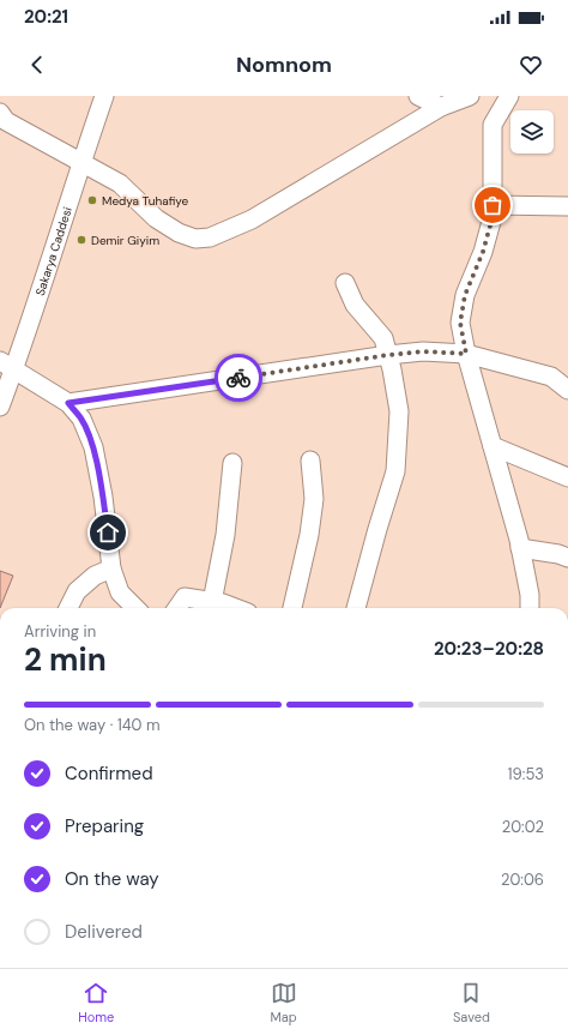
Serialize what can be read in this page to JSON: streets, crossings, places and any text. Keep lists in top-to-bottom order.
{
  "streets": {
    "street": ["Sakarya Caddesi"]
  },
  "places": ["Medya Tuhafiye", "Demir Giyim"],
  "page": {
    "status": "20:21",
    "header": "Nomnom",
    "heading": ["2 min", "Arriving in", "20:23–20:28"],
    "bar": "On the way · 140 m",
    "list": [
      ["Confirmed", "19:53"],
      ["Preparing", "20:02"],
      ["On the way", "20:06"],
      "Delivered"
    ],
    "tabs": ["Home", "Map", "Saved"]
  }
}
